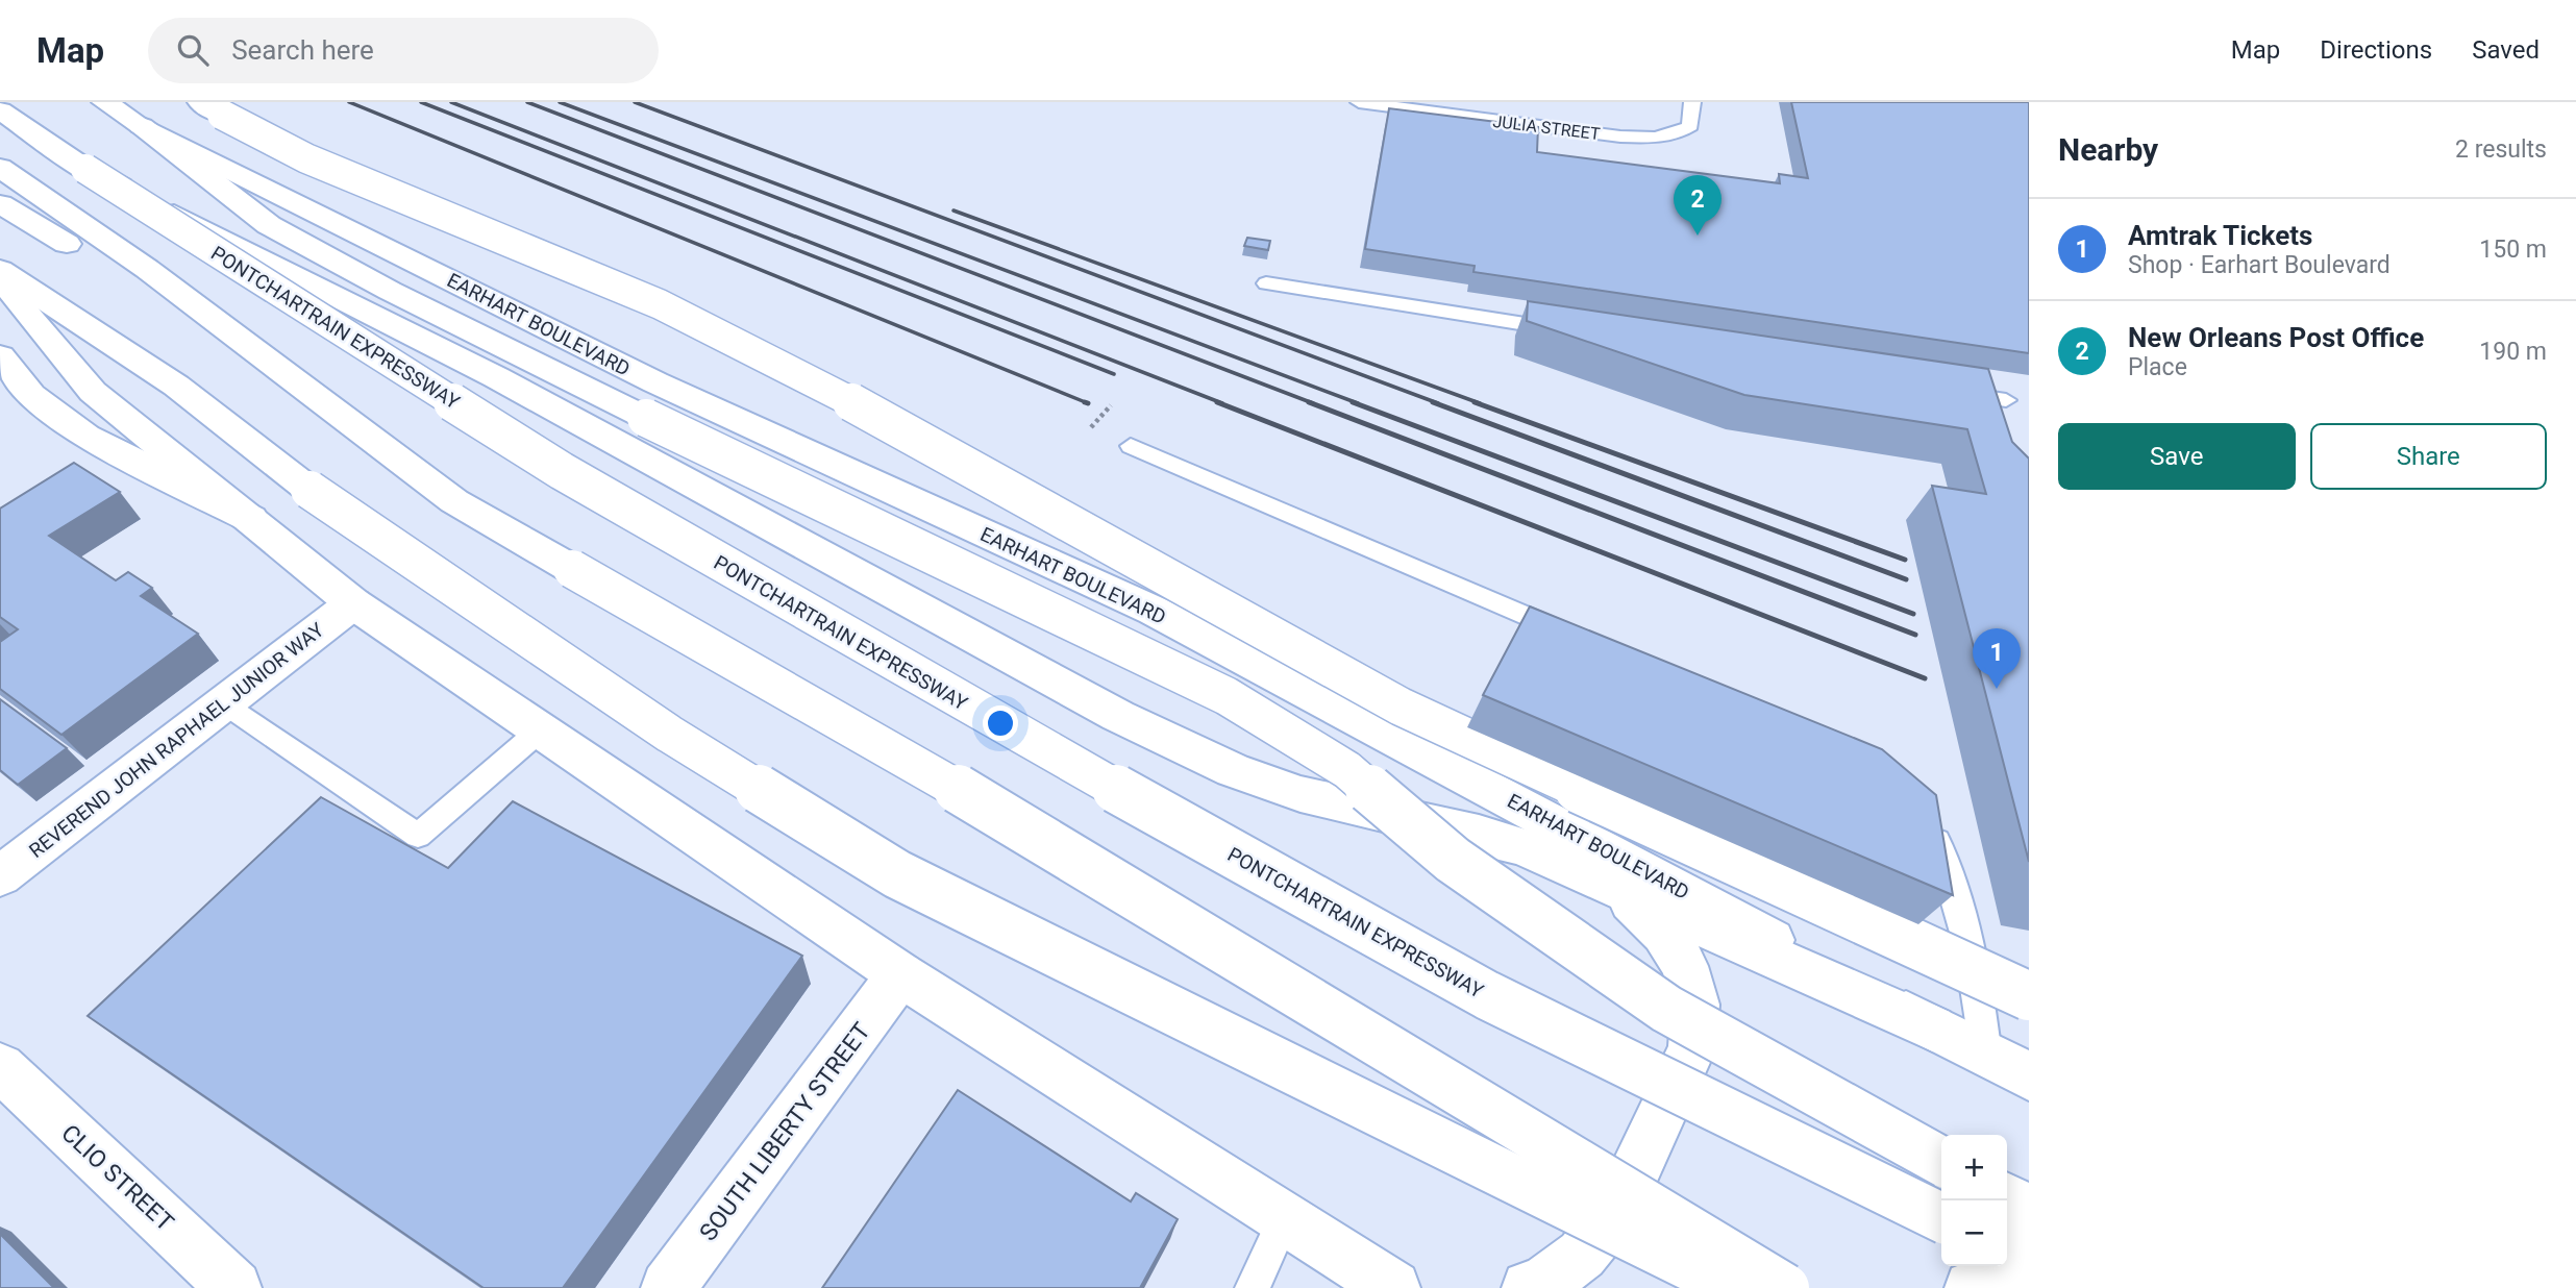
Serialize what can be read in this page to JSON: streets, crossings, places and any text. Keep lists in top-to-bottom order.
{
  "streets": {
    "main road": [
      "EARHART BOULEVARD",
      "PONTCHARTRAIN EXPRESSWAY",
      "REVEREND JOHN RAPHAEL JUNIOR WAY",
      "SOUTH LIBERTY STREET",
      "CLIO STREET"
    ],
    "lane": ["JULIA STREET"]
  },
  "page": {
    "header": "Map",
    "search": "Search here",
    "nav": ["Map", "Directions", "Saved"],
    "heading": ["Nearby", "2 results"],
    "pins": ["2", "1"],
    "list": [
      {
        "mark": "1",
        "name": "Amtrak Tickets",
        "note": "Shop · Earhart Boulevard",
        "value": "150 m"
      },
      {
        "mark": "2",
        "name": "New Orleans Post Office",
        "note": "Place",
        "value": "190 m"
      }
    ],
    "buttons": ["Save", "Share"],
    "map_buttons": ["+", "−"]
  }
}
